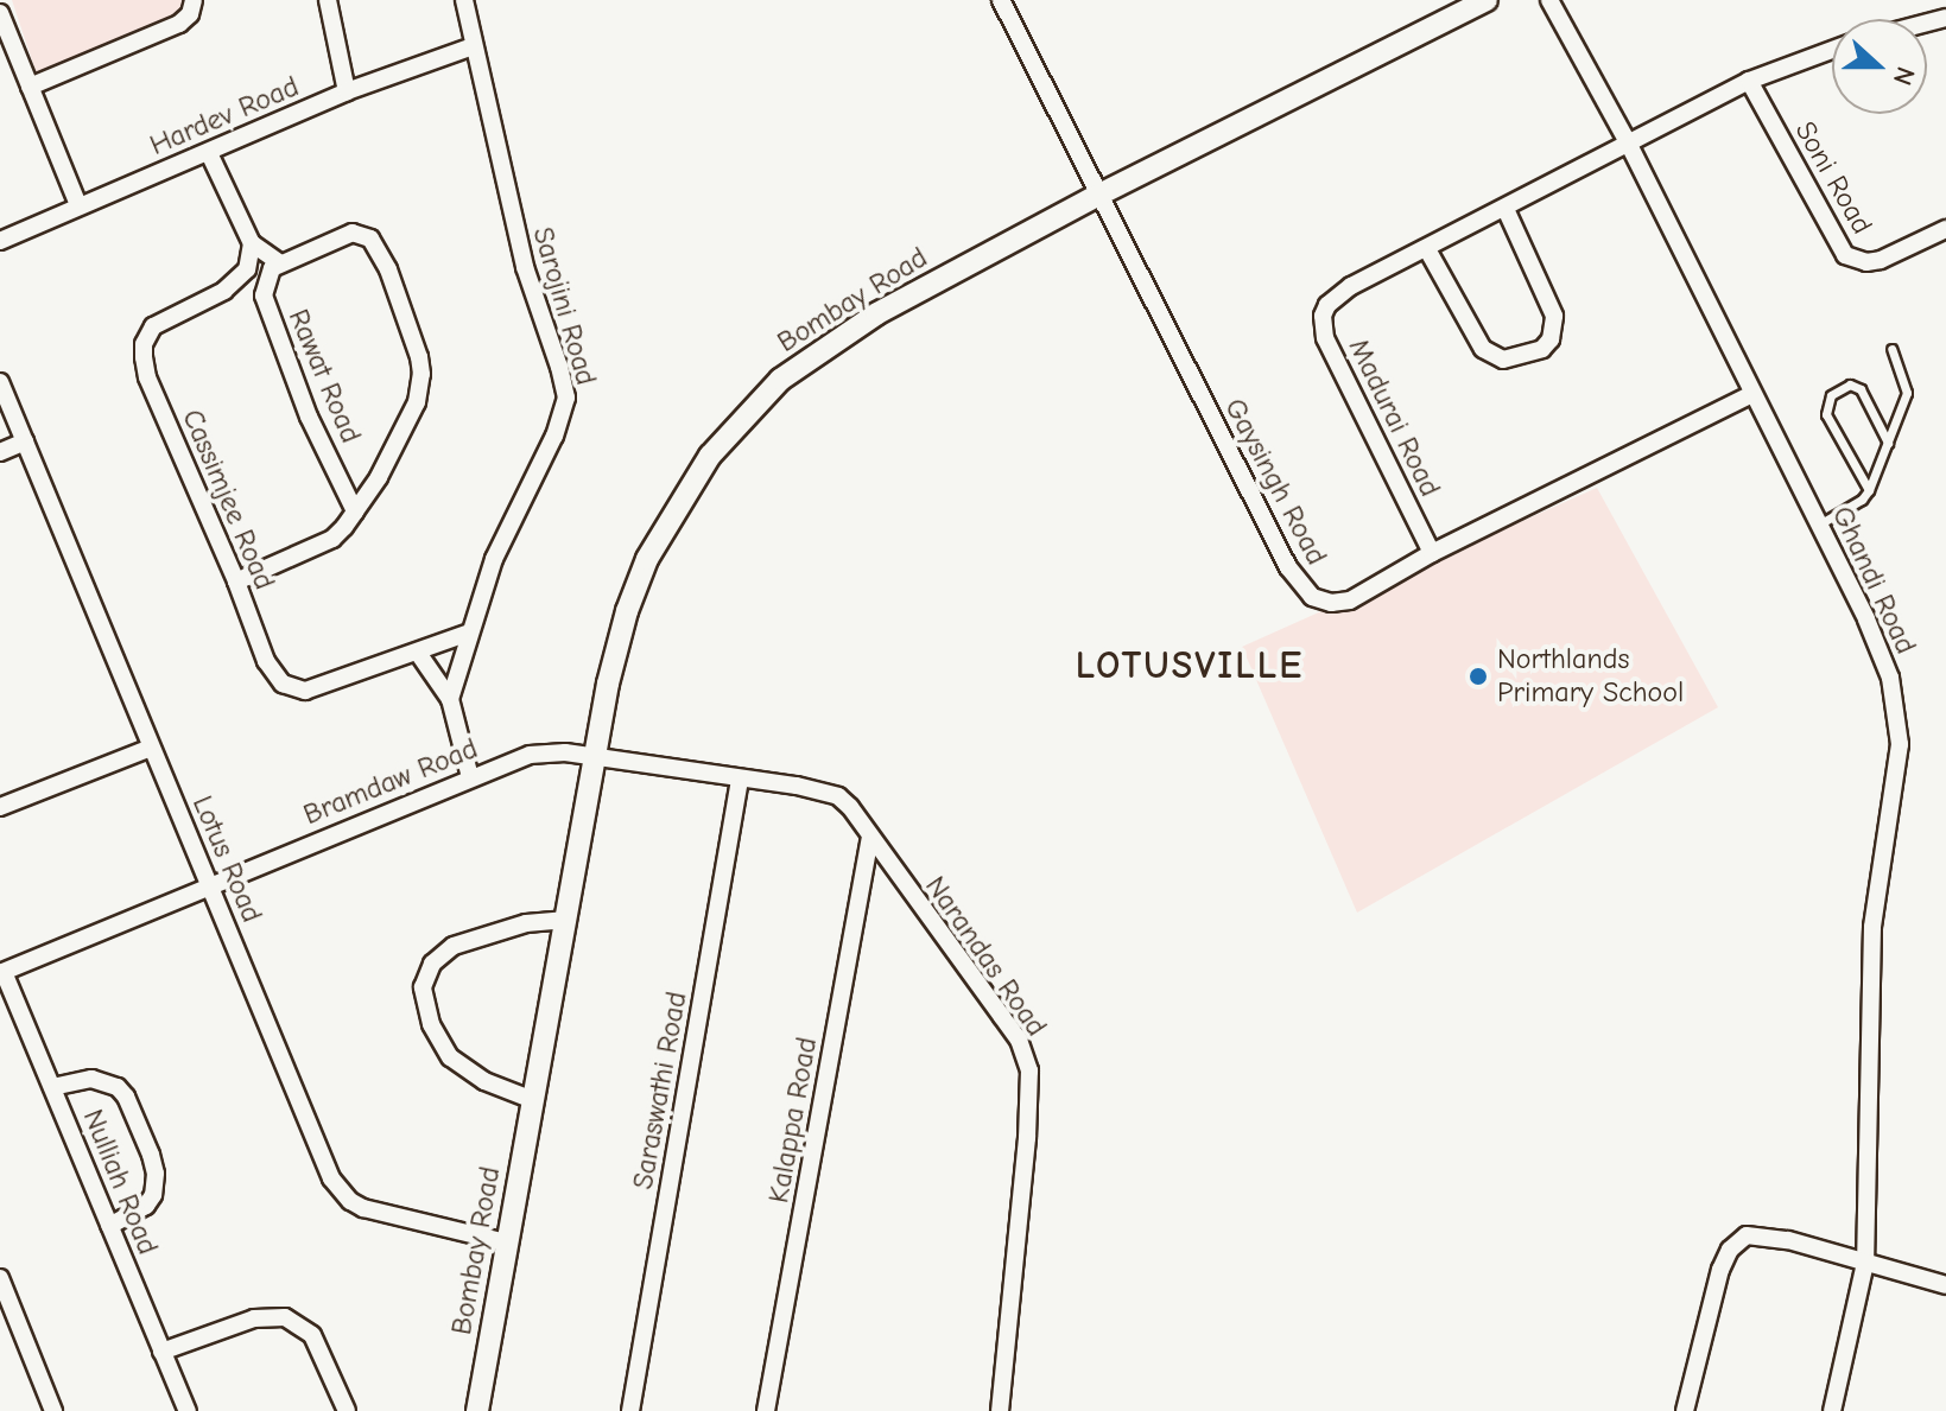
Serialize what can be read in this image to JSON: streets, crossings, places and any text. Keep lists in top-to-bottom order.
{
  "streets": {
    "street": [
      "Hardev Road",
      "Soni Road",
      "Bombay Road",
      "Sarojini Road",
      "Rawat Road",
      "Madurai Road",
      "Gaysingh Road",
      "Cassimjee Road",
      "Ghandi Road",
      "Bramdaw Road",
      "Lotus Road",
      "Narandas Road",
      "Saraswathi Road",
      "Kalappa Road",
      "Nulliah Road"
    ]
  },
  "crossings": [
    ["Hardev Road", "Sarojini Road"],
    ["Soni Road", "Madurai Road"],
    ["Bombay Road", "Gaysingh Road"],
    ["Bombay Road", "Bramdaw Road"],
    ["Bombay Road", "Lotus Road"],
    ["Bombay Road", "Narandas Road"],
    ["Sarojini Road", "Cassimjee Road"],
    ["Rawat Road", "Cassimjee Road"],
    ["Madurai Road", "Gaysingh Road"],
    ["Madurai Road", "Ghandi Road"],
    ["Gaysingh Road", "Ghandi Road"],
    ["Bramdaw Road", "Lotus Road"],
    ["Bramdaw Road", "Narandas Road"],
    ["Bramdaw Road", "Nulliah Road"],
    ["Narandas Road", "Saraswathi Road"],
    ["Narandas Road", "Kalappa Road"]
  ],
  "districts": ["LOTUSVILLE"],
  "places": ["Northlands Primary School"],
  "north": "right"
}
